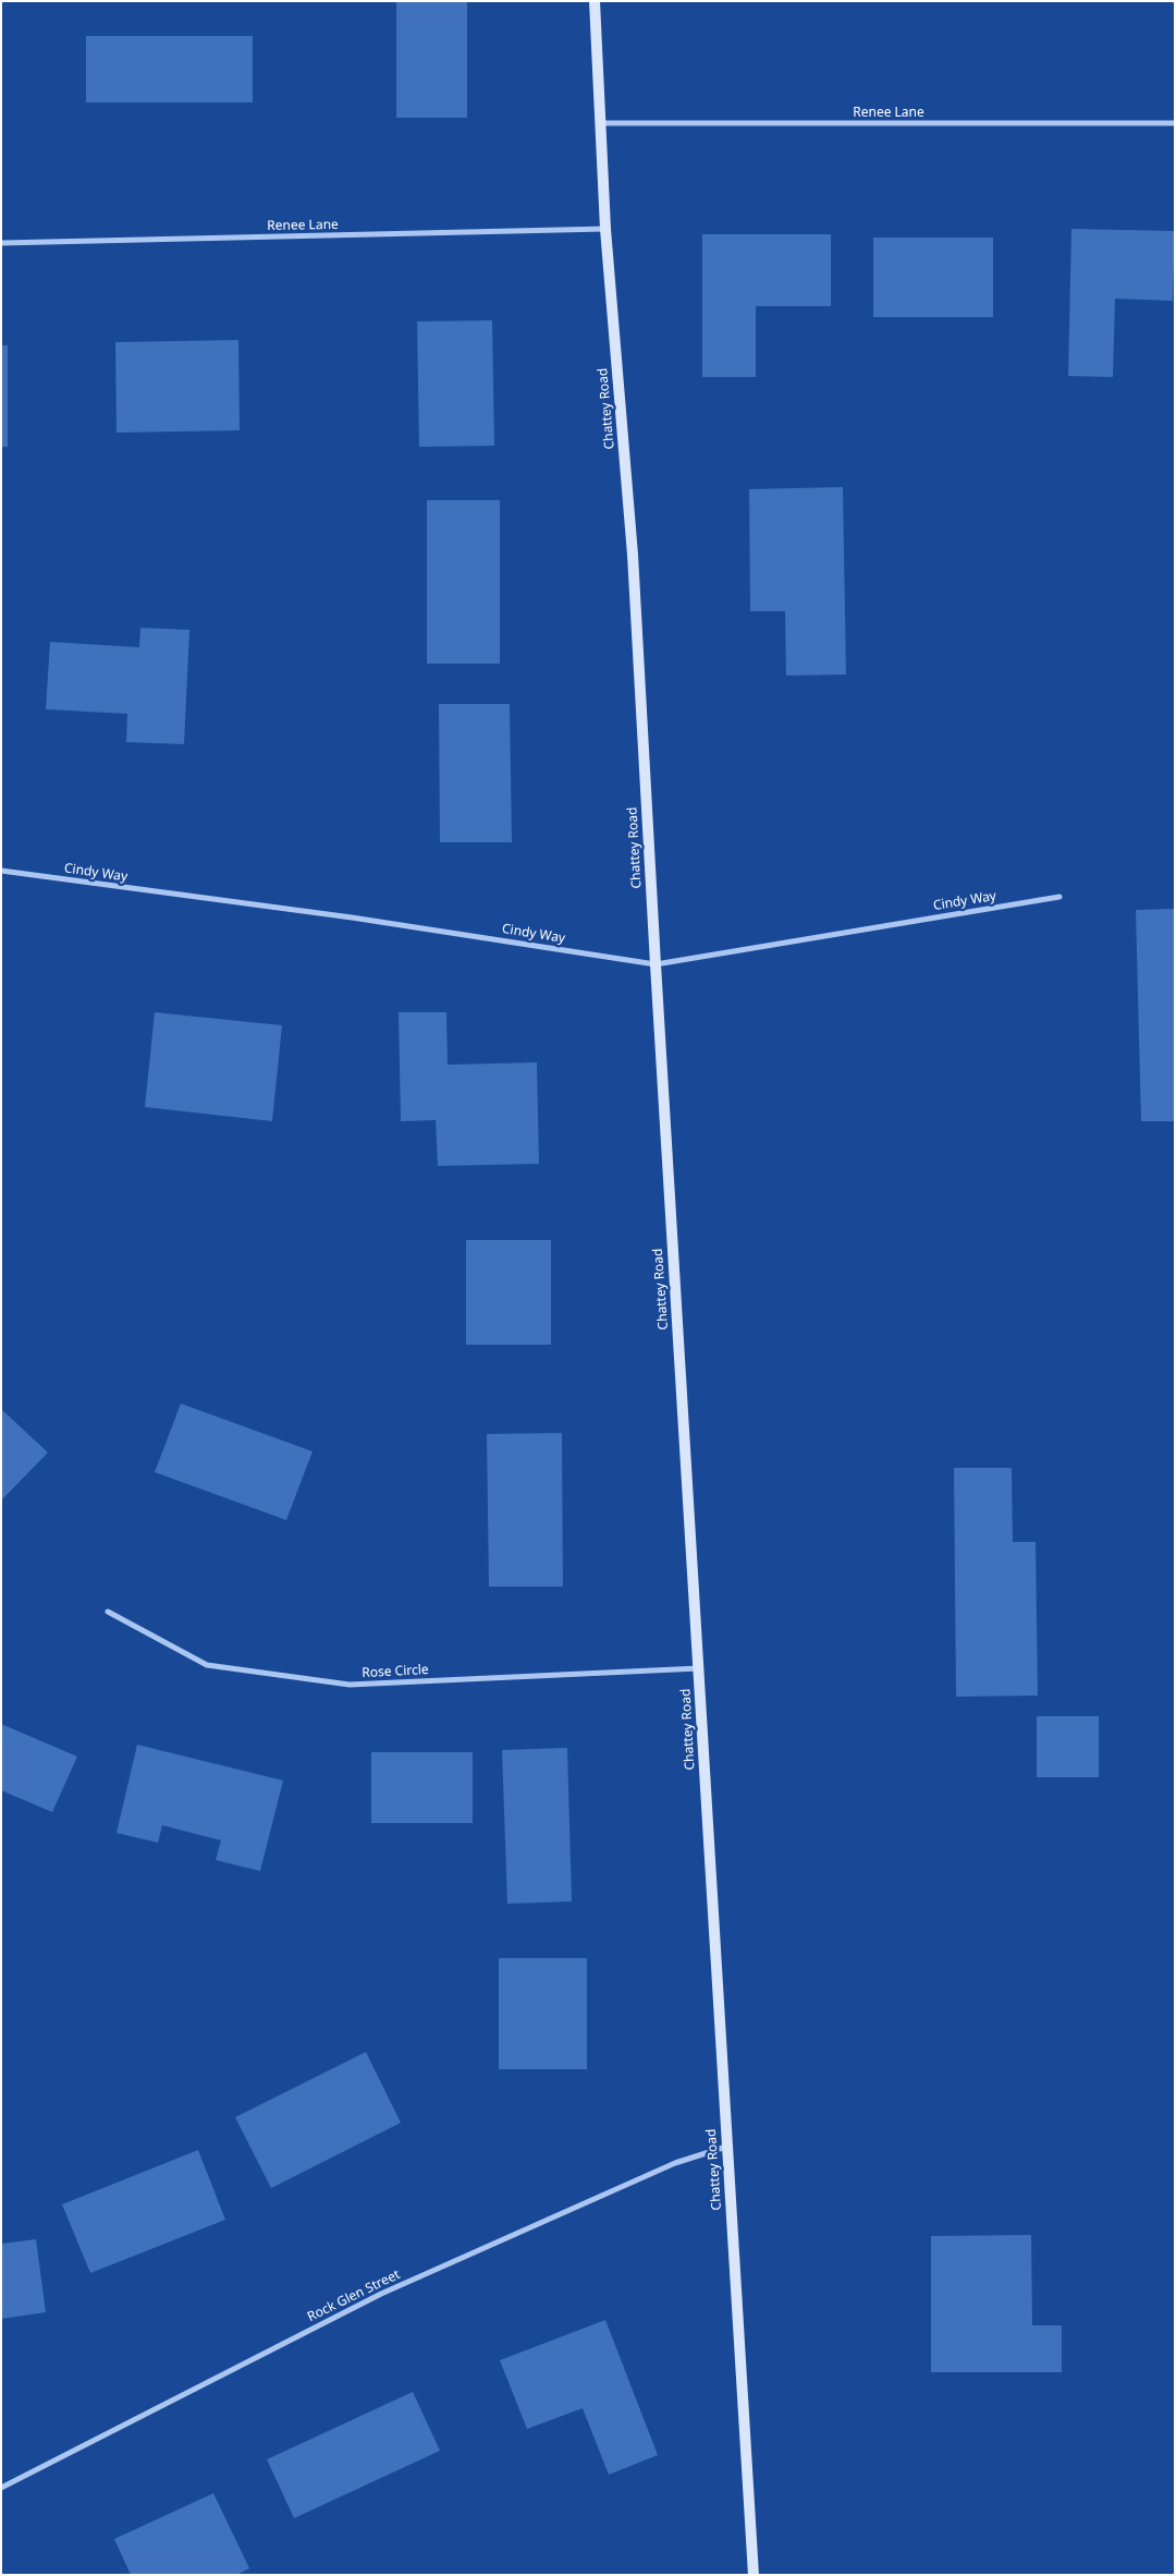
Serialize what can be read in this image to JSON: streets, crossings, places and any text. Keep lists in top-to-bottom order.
{
  "streets": {
    "street": [
      "Renee Lane",
      "Chattey Road",
      "Cindy Way",
      "Rose Circle",
      "Rock Glen Street"
    ]
  },
  "crossings": [
    ["Renee Lane", "Chattey Road"],
    ["Chattey Road", "Cindy Way"],
    ["Chattey Road", "Rose Circle"],
    ["Chattey Road", "Rock Glen Street"]
  ]
}
